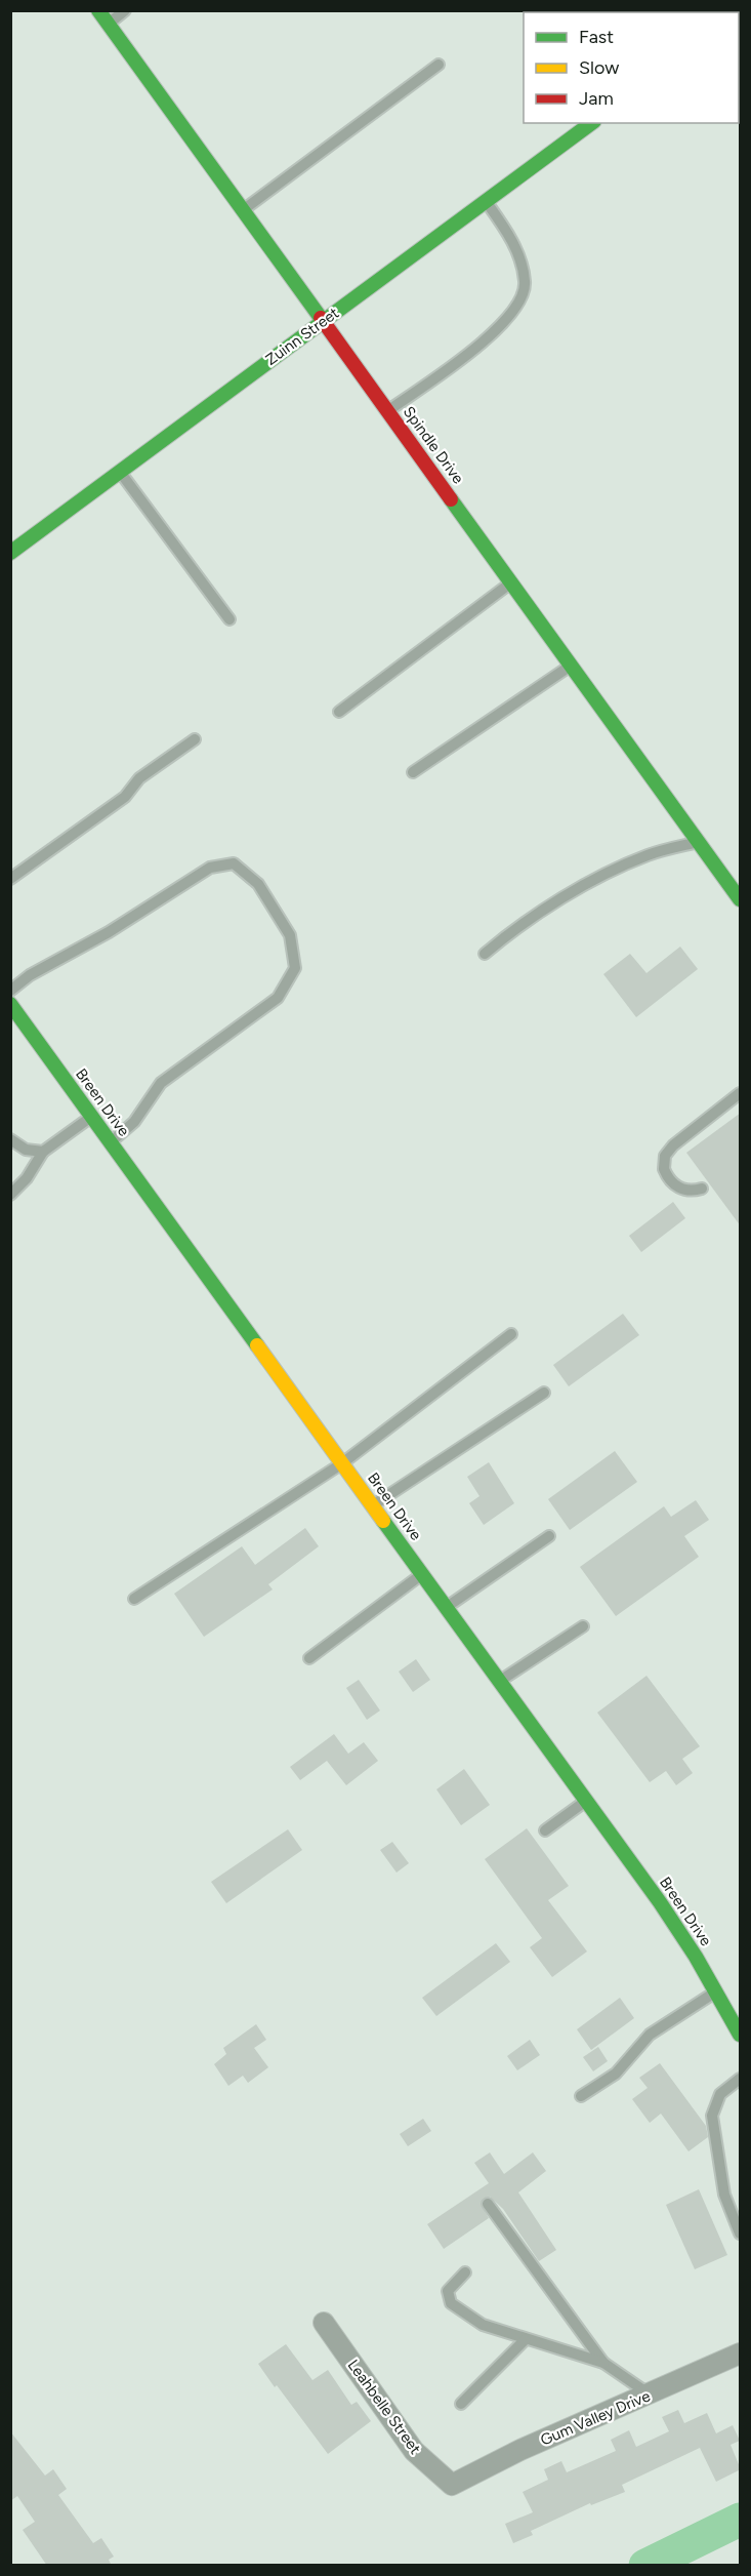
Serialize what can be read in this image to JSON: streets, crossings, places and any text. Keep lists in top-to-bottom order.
{
  "streets": {
    "street": [
      "Zuinn Street",
      "Spindle Drive",
      "Breen Drive",
      "Leahbelle Street",
      "Gum Valley Drive"
    ]
  },
  "crossings": [
    ["Zuinn Street", "Spindle Drive"],
    ["Leahbelle Street", "Gum Valley Drive"]
  ],
  "legend": ["Fast", "Slow", "Jam"]
}
